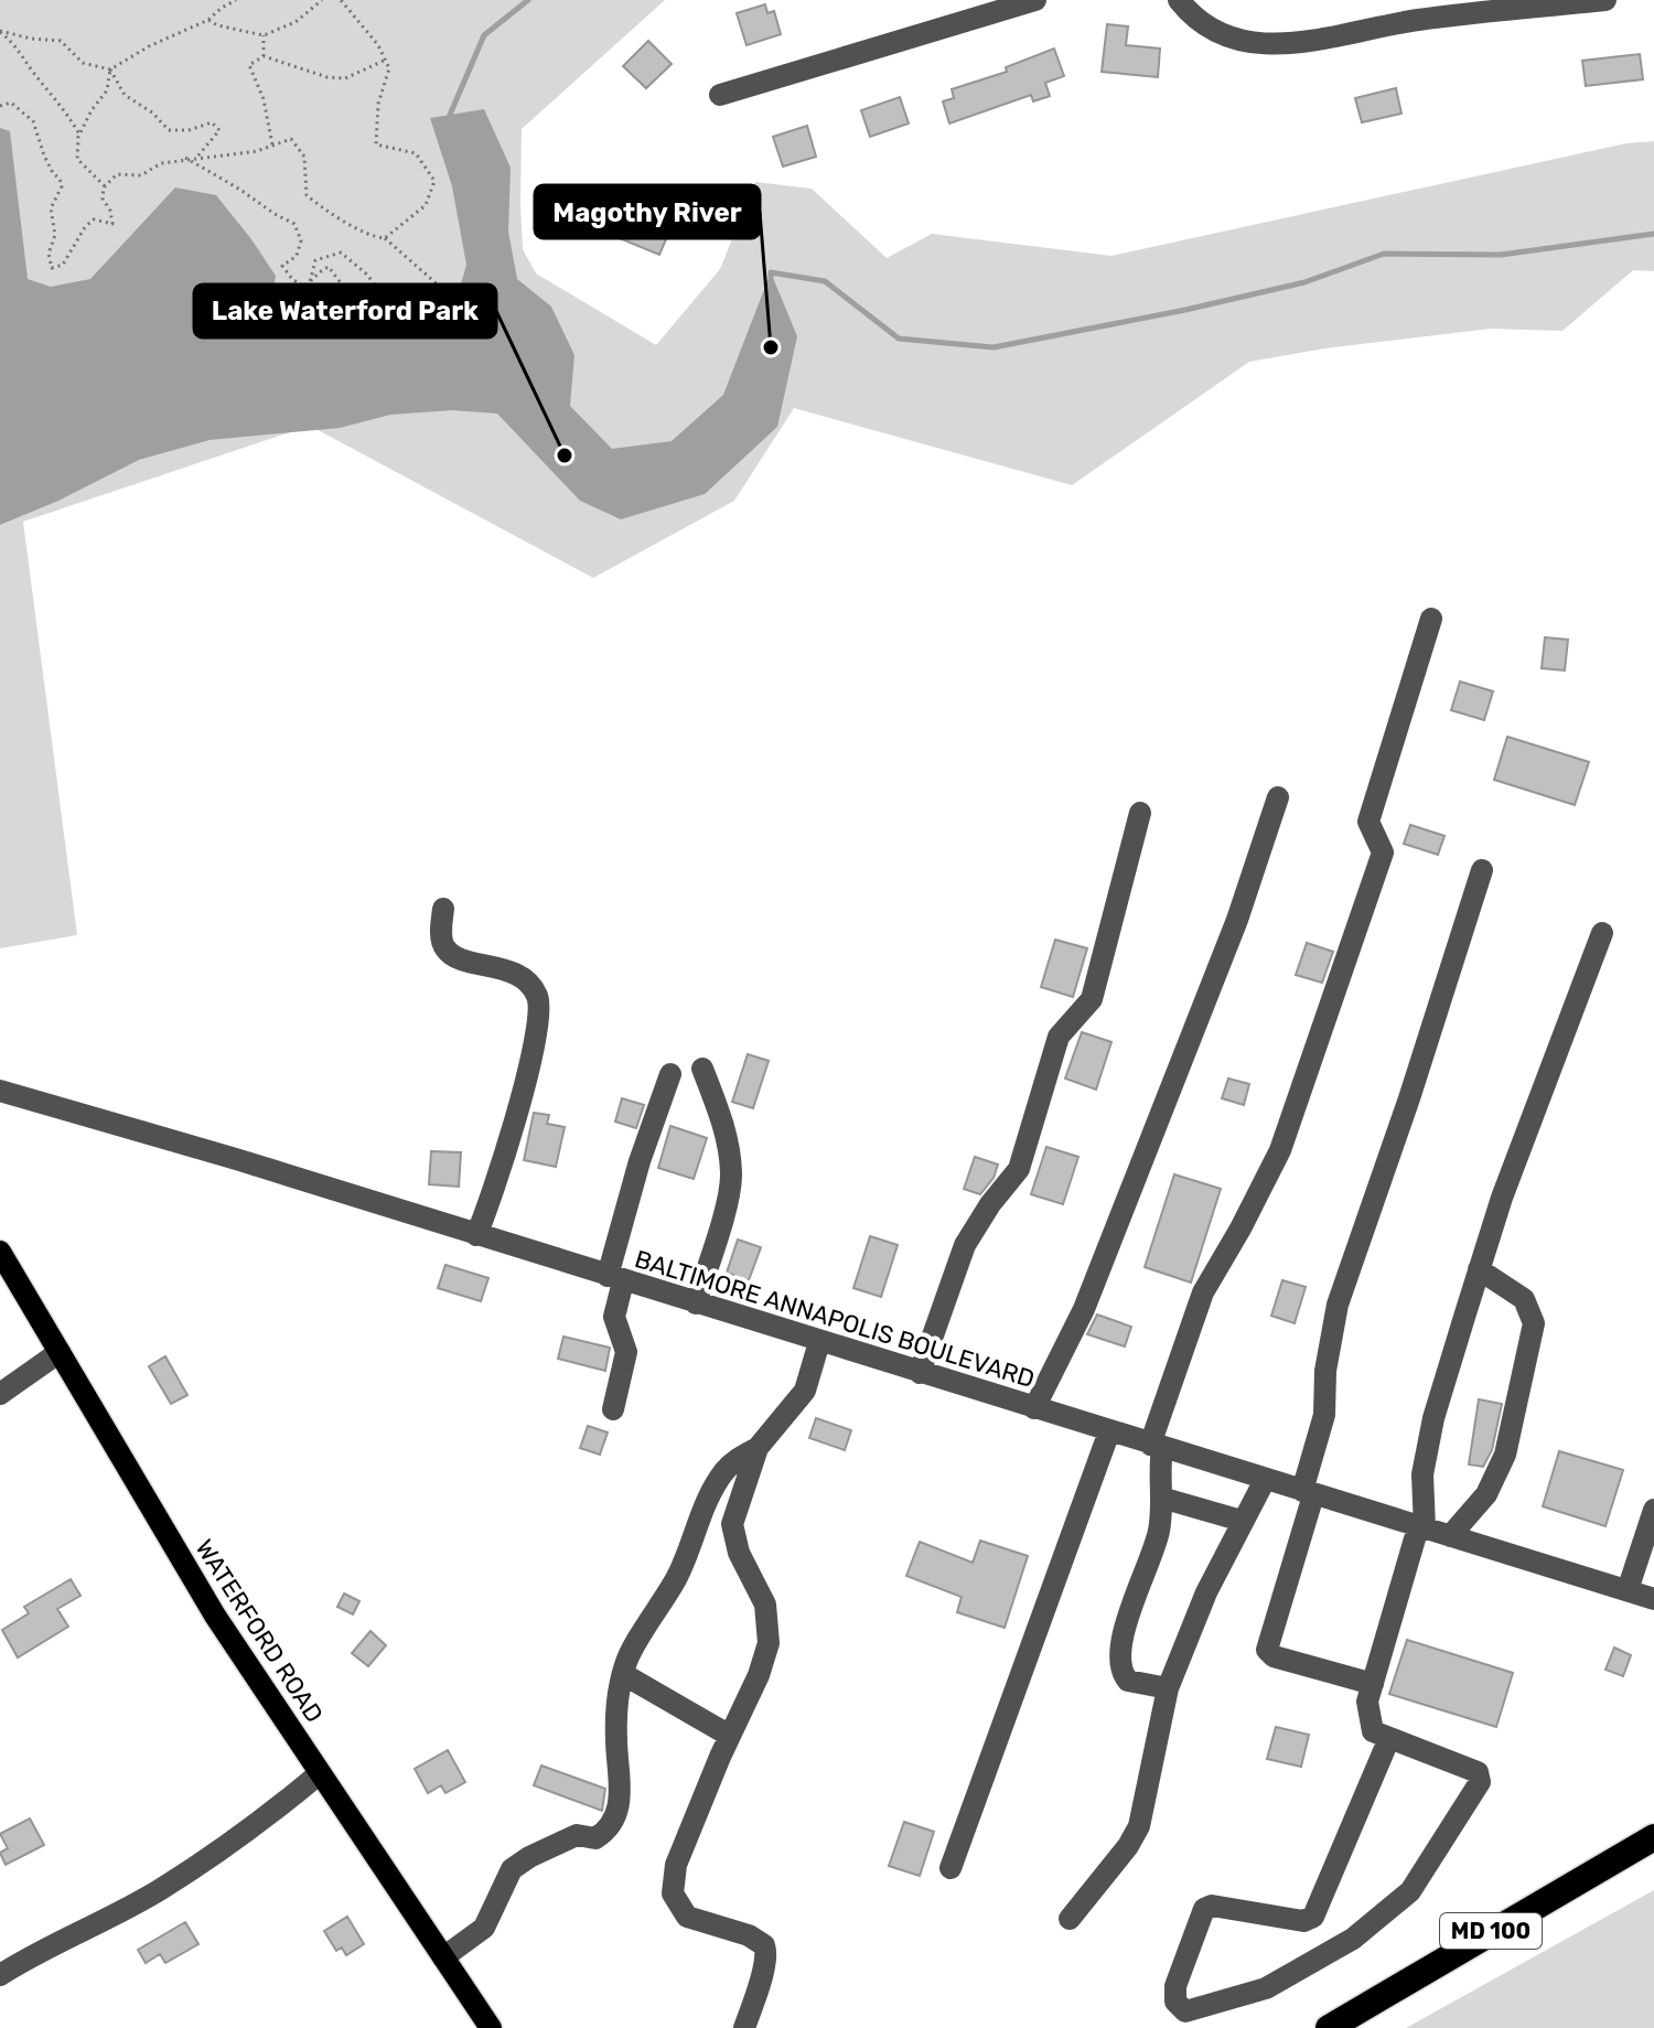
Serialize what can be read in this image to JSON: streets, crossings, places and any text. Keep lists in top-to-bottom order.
{
  "streets": {
    "highway": ["MD 100"],
    "main road": ["WATERFORD ROAD"],
    "street": ["BALTIMORE ANNAPOLIS BOULEVARD"]
  },
  "places": ["Magothy River", "Lake Waterford Park"]
}
